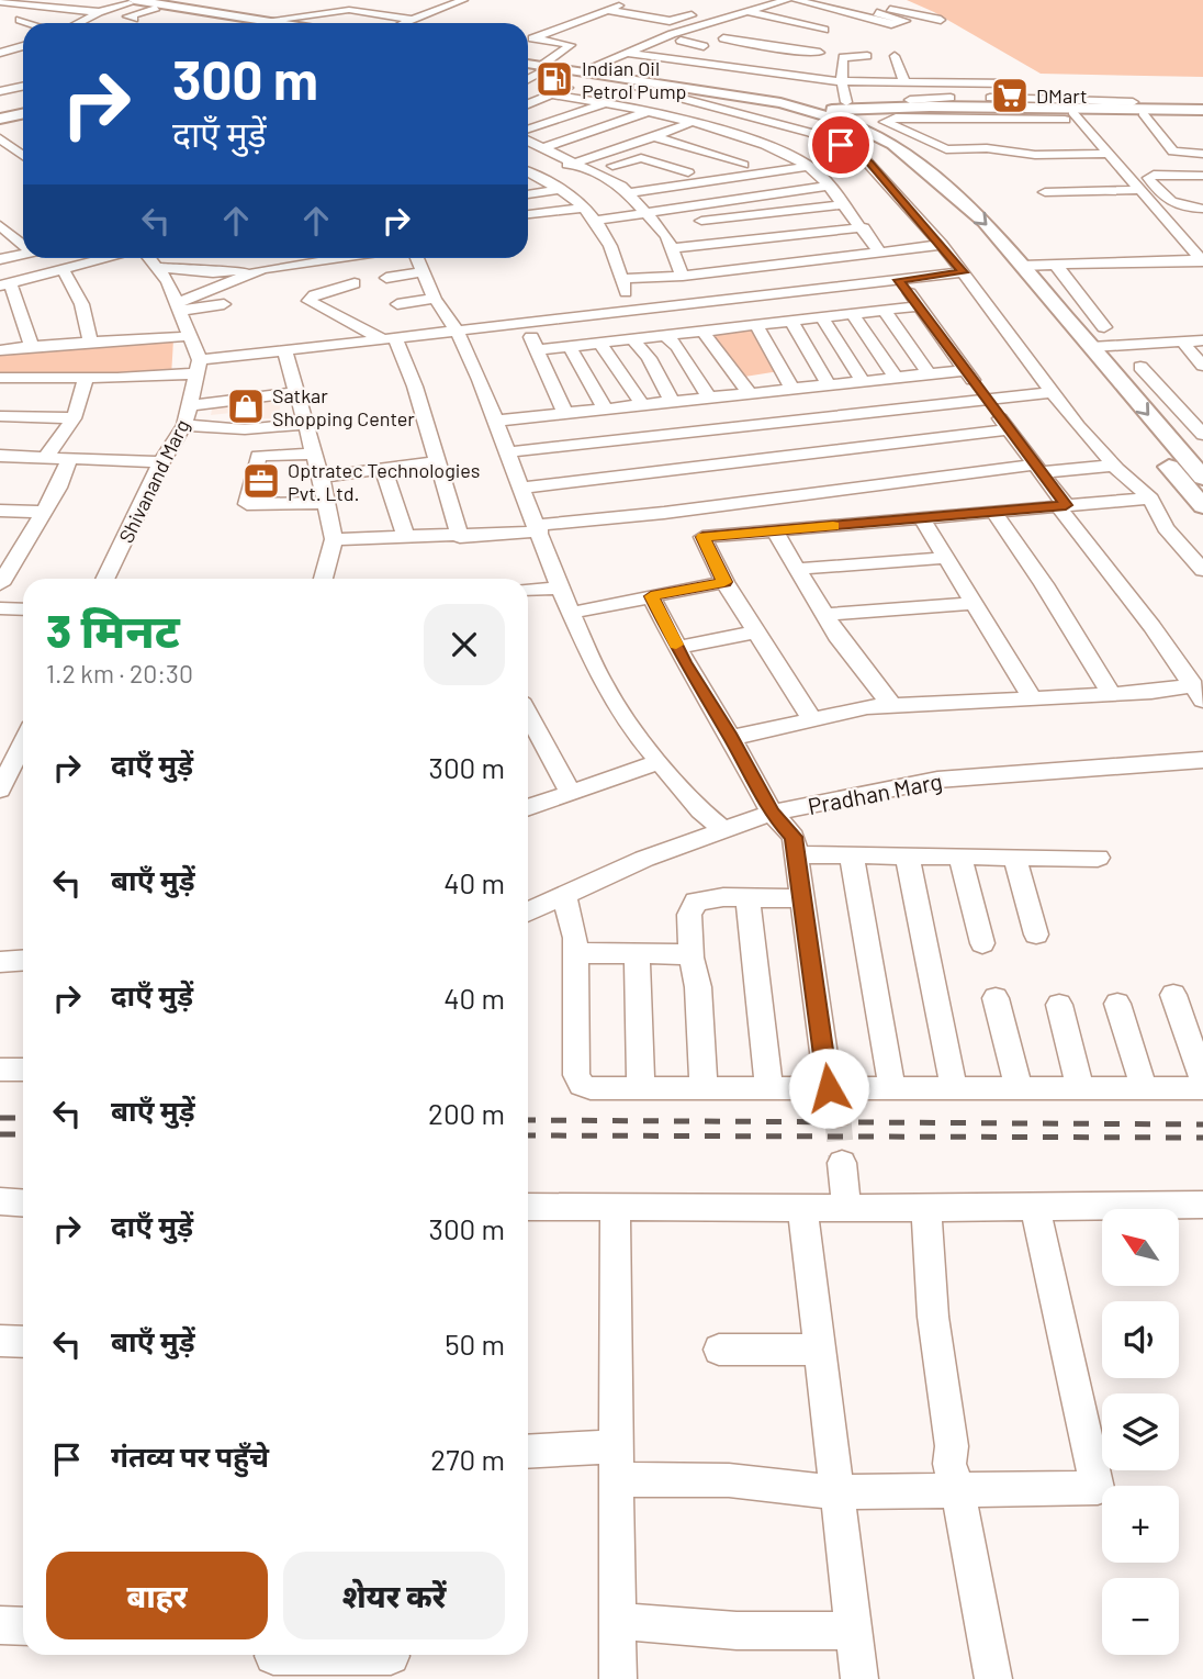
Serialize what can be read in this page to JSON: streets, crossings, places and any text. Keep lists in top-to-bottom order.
{
  "streets": {
    "street": ["Shivanand Marg", "Pradhan Marg"]
  },
  "places": {
    "fuel station": ["Indian Oil Petrol Pump"],
    "supermarket": ["DMart"],
    "shop": ["Satkar Shopping Center"],
    "office": ["Optratec Technologies Pvt. Ltd."]
  },
  "north": "top left",
  "page": {
    "turn": ["300 m", "दाएँ मुड़ें"],
    "heading": ["3 मिनट", "1.2 km · 20:30"],
    "list": [
      {
        "name": "दाएँ मुड़ें",
        "value": "300 m"
      },
      {
        "name": "बाएँ मुड़ें",
        "value": "40 m"
      },
      {
        "name": "दाएँ मुड़ें",
        "value": "40 m"
      },
      {
        "name": "बाएँ मुड़ें",
        "value": "200 m"
      },
      {
        "name": "दाएँ मुड़ें",
        "value": "300 m"
      },
      {
        "name": "बाएँ मुड़ें",
        "value": "50 m"
      },
      {
        "name": "गंतव्य पर पहुँचे",
        "value": "270 m"
      }
    ],
    "map_buttons": ["+", "−"],
    "buttons": ["बाहर", "शेयर करें"]
  }
}
